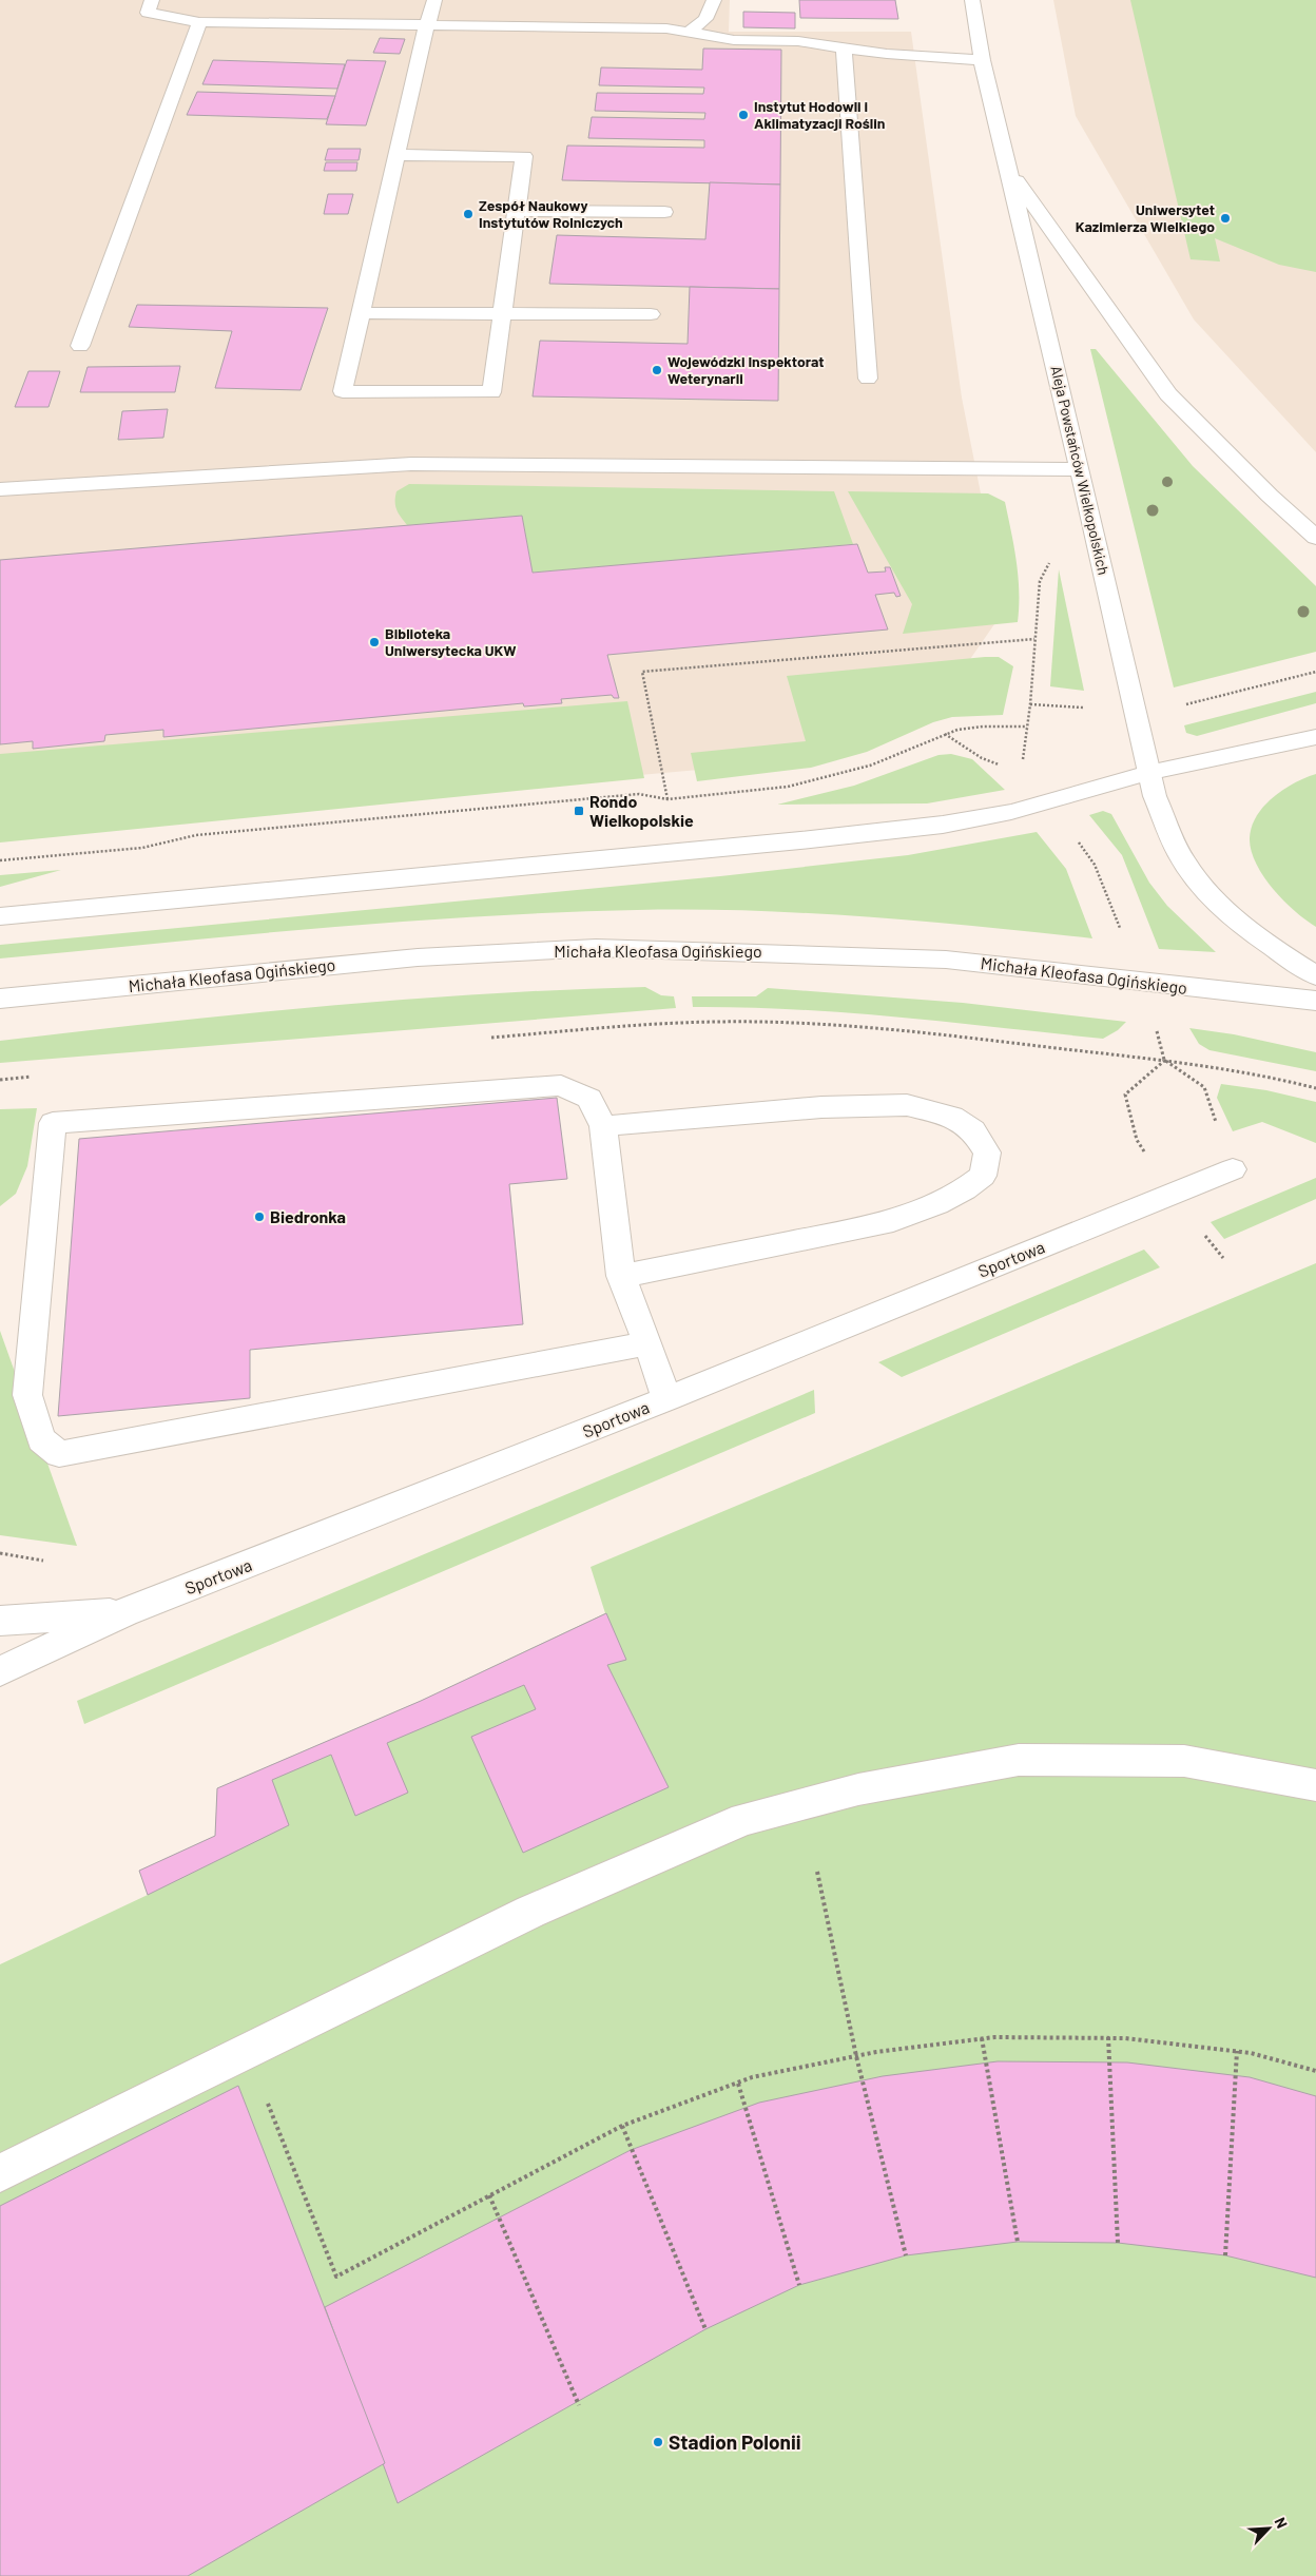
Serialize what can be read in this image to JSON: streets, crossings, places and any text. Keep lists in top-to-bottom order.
{
  "streets": {
    "street": ["Aleja Powstańców Wielkopolskich", "Michała Kleofasa Ogińskiego", "Sportowa"]
  },
  "places": {
    "other": [
      "Instytut Hodowli i Aklimatyzacji Roślin",
      "Zespół Naukowy Instytutów Rolniczych",
      "Uniwersytet Kazimierza Wielkiego",
      "Wojewódzki Inspektorat Weterynarii",
      "Biblioteka Uniwersytecka UKW",
      "Biedronka",
      "Stadion Polonii"
    ],
    "transit": ["Rondo Wielkopolskie"]
  },
  "north": "top right"
}
